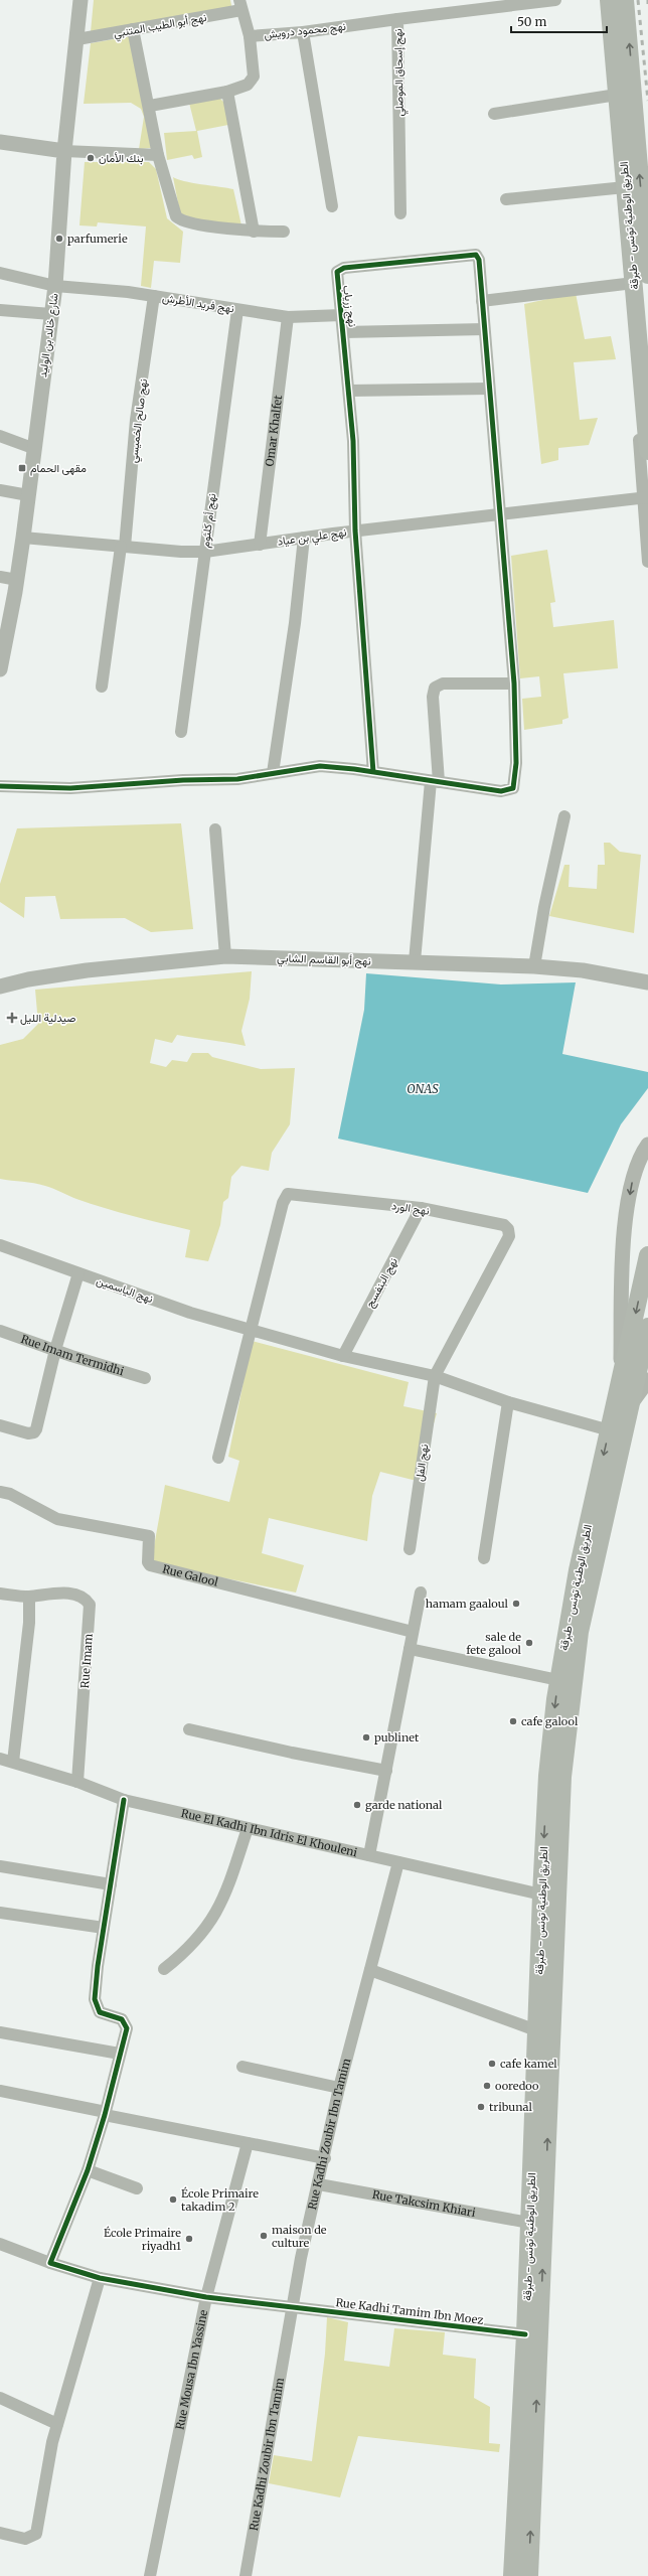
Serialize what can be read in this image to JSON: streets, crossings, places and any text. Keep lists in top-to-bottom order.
{
  "streets": {
    "main road": ["الطريق الوطنية تونس - طبرقة"],
    "street": [
      "نهج أبو الطيب المتنبي",
      "نهج محمود درويش",
      "نهج إسحاق الموصلي",
      "نهج فريد الأطرش",
      "نهج زرياب",
      "شارع خالد بن الوليد",
      "نهج صالح الخميسي",
      "Omar Khalfet",
      "نهج أم كلثوم",
      "نهج علي بن عياد",
      "نهج أبو القاسم الشابي",
      "نهج الورد",
      "نهج البنفسج",
      "نهج الياسمين",
      "Rue Imam Termidhi",
      "نهج الفل",
      "Rue Galool",
      "Rue Imam",
      "Rue El Kadhi Ibn Idris El Khouleni",
      "Rue Kadhi Zoubir Ibn Tamim",
      "Rue Takcsim Khiari",
      "Rue Kadhi Tamim Ibn Moez",
      "Rue Mousa Ibn Yassine"
    ]
  },
  "crossings": [
    ["نهج أبو الطيب المتنبي", "نهج محمود درويش"],
    ["نهج أبو الطيب المتنبي", "شارع خالد بن الوليد"],
    ["نهج محمود درويش", "نهج إسحاق الموصلي"],
    ["الطريق الوطنية تونس - طبرقة", "نهج الياسمين"],
    ["الطريق الوطنية تونس - طبرقة", "Rue El Kadhi Ibn Idris El Khouleni"],
    ["الطريق الوطنية تونس - طبرقة", "Rue Takcsim Khiari"],
    ["الطريق الوطنية تونس - طبرقة", "Rue Kadhi Tamim Ibn Moez"],
    ["نهج فريد الأطرش", "نهج زرياب"],
    ["نهج فريد الأطرش", "شارع خالد بن الوليد"],
    ["نهج فريد الأطرش", "نهج صالح الخميسي"],
    ["نهج فريد الأطرش", "Omar Khalfet"],
    ["نهج فريد الأطرش", "نهج أم كلثوم"],
    ["نهج زرياب", "نهج علي بن عياد"],
    ["شارع خالد بن الوليد", "نهج علي بن عياد"],
    ["نهج صالح الخميسي", "نهج علي بن عياد"],
    ["Omar Khalfet", "نهج علي بن عياد"],
    ["نهج أم كلثوم", "نهج علي بن عياد"],
    ["نهج الورد", "نهج البنفسج"],
    ["نهج الورد", "نهج الياسمين"],
    ["نهج الورد", "نهج الفل"],
    ["نهج البنفسج", "نهج الياسمين"],
    ["نهج الياسمين", "نهج الفل"],
    ["Rue Imam", "Rue El Kadhi Ibn Idris El Khouleni"],
    ["Rue El Kadhi Ibn Idris El Khouleni", "Rue Kadhi Zoubir Ibn Tamim"],
    ["Rue Kadhi Zoubir Ibn Tamim", "Rue Takcsim Khiari"],
    ["Rue Kadhi Zoubir Ibn Tamim", "Rue Kadhi Tamim Ibn Moez"],
    ["Rue Kadhi Tamim Ibn Moez", "Rue Mousa Ibn Yassine"]
  ],
  "water": ["ONAS"],
  "places": {
    "other": [
      "بنك الأمان",
      "parfumerie",
      "hamam gaaloul",
      "sale de fete galool",
      "cafe galool",
      "publinet",
      "garde national",
      "cafe kamel",
      "ooredoo",
      "tribunal",
      "École Primaire takadim 2",
      "maison de culture",
      "École Primaire riyadh1"
    ],
    "transit": ["مقهى الحمام"],
    "health": ["صيدلية الليل"]
  },
  "scale_bar": "50 m"
}
